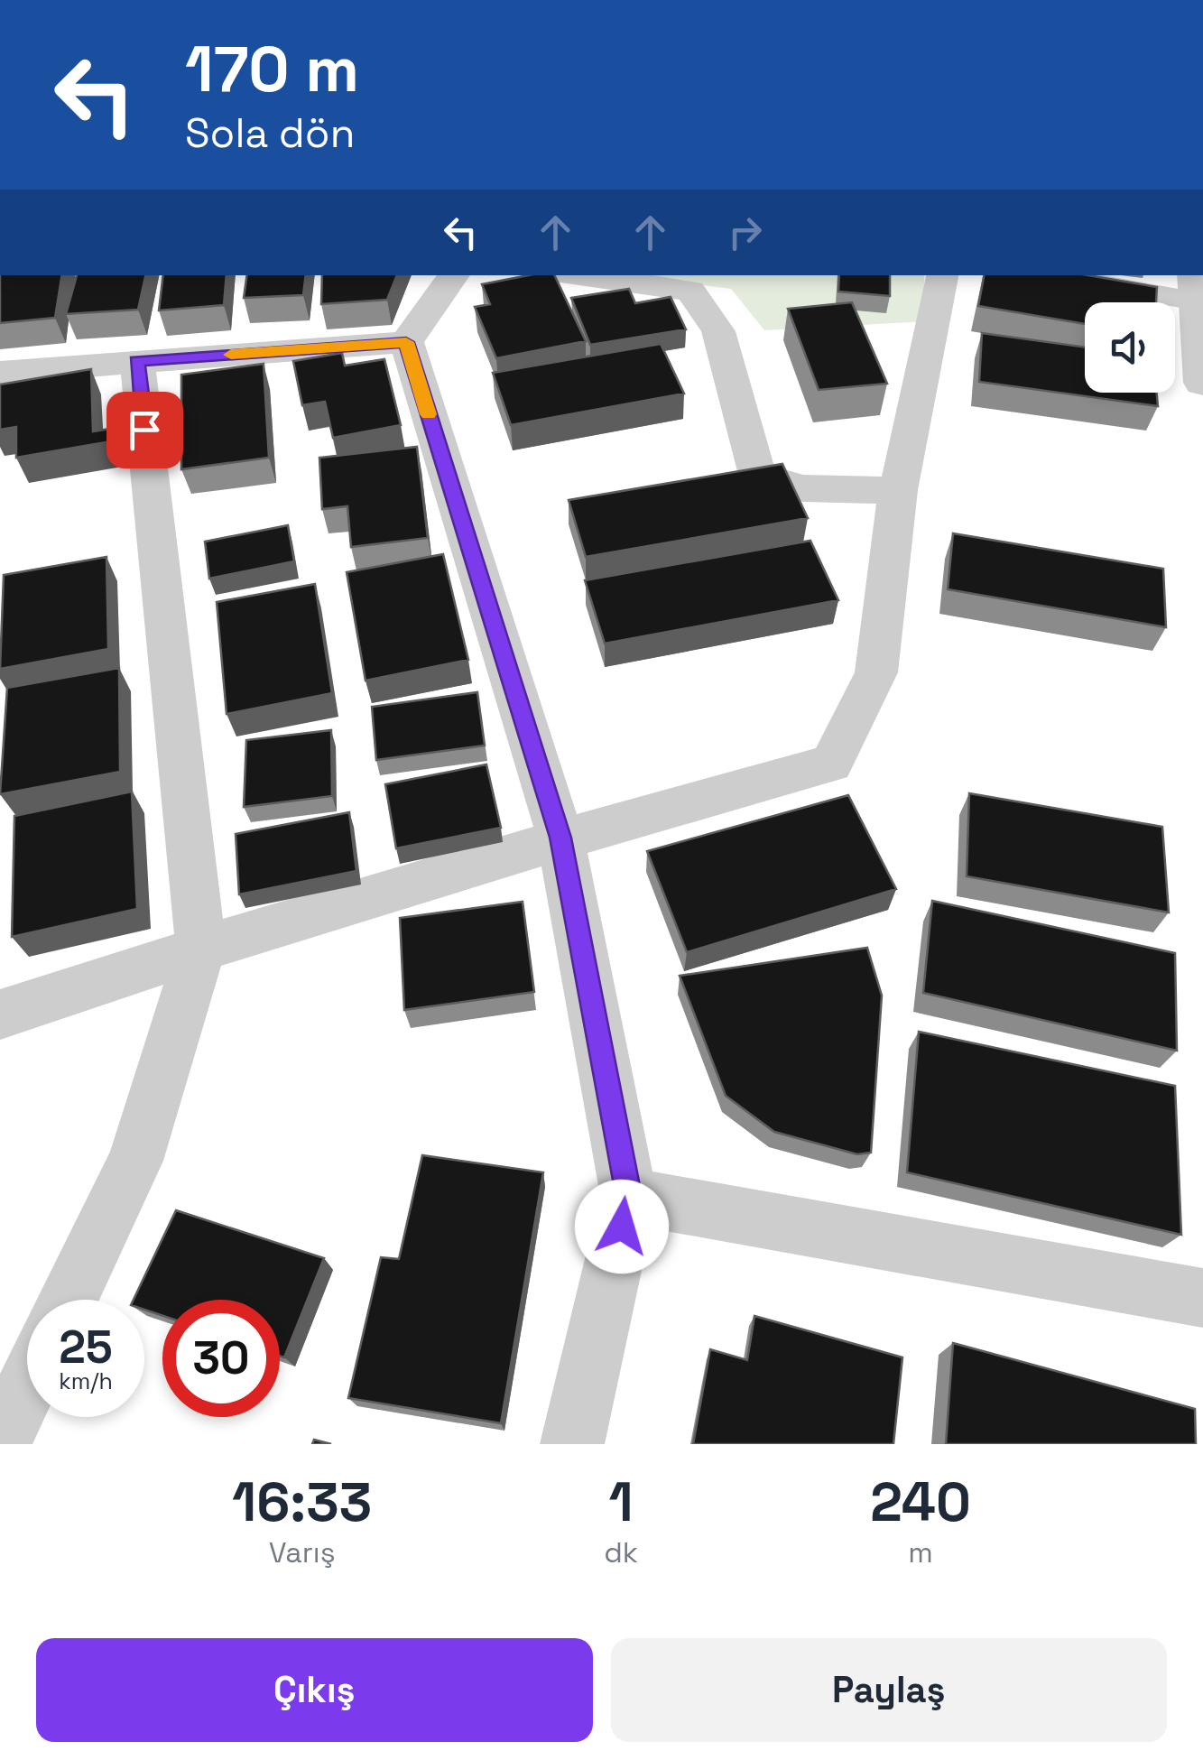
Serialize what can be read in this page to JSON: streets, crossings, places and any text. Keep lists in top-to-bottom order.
{
  "page": {
    "turn": ["170 m", "Sola dön"],
    "speed": "25 km/h",
    "limit": "30",
    "eta": [
      "16:33",
      "Varış",
      "1",
      "dk",
      "240",
      "m"
    ],
    "buttons": ["Çıkış", "Paylaş"]
  }
}
